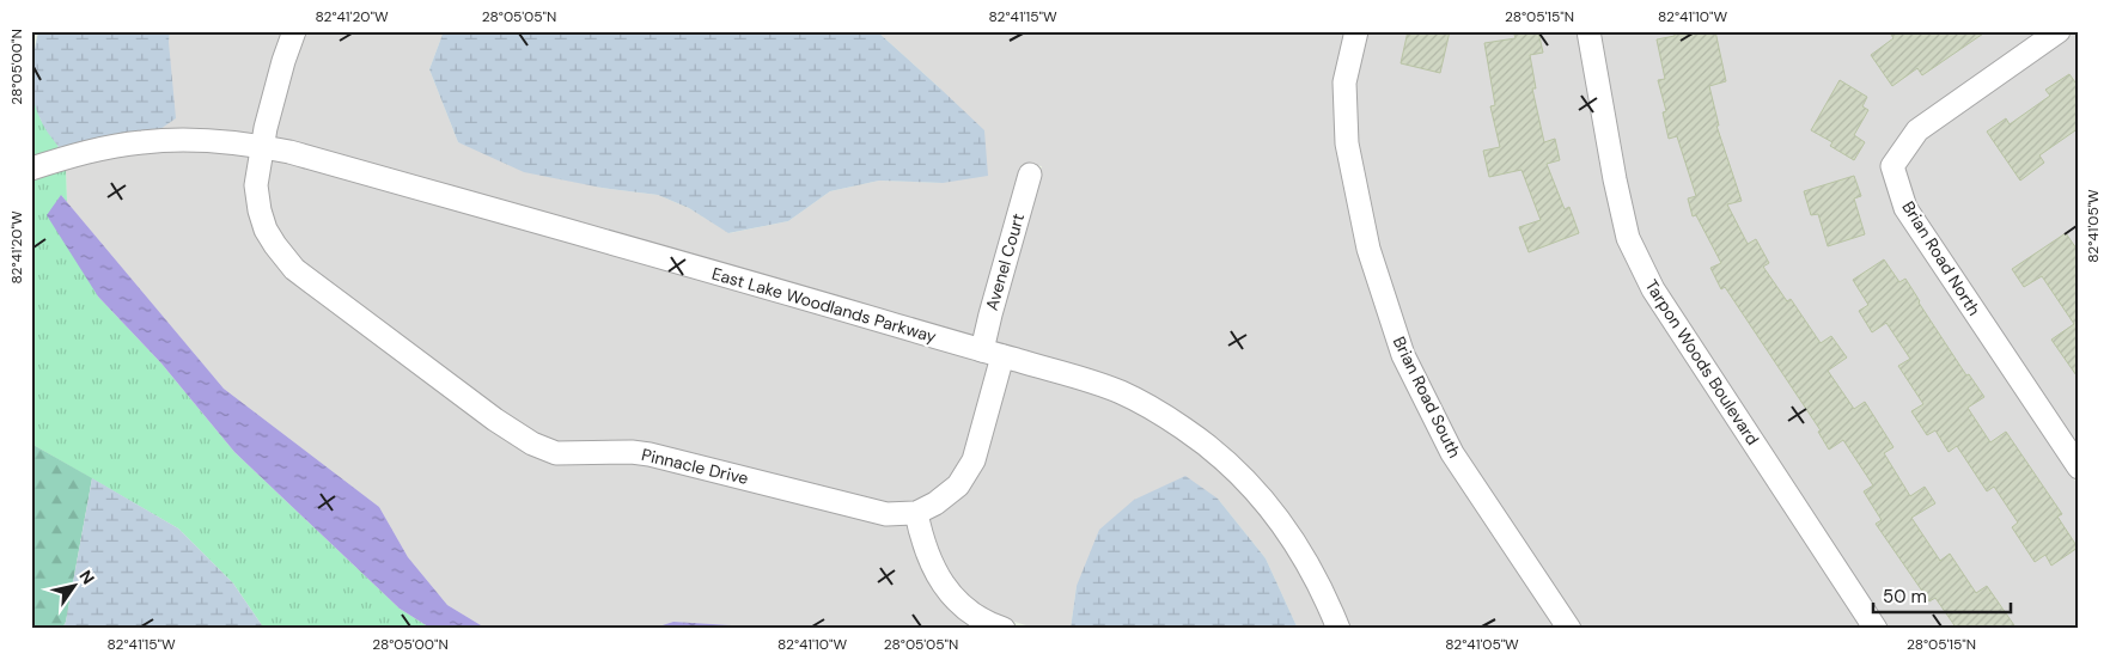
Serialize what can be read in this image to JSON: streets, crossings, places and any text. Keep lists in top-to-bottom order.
{
  "streets": {
    "street": [
      "Brian Road North",
      "Avenel Court",
      "East Lake Woodlands Parkway",
      "Tarpon Woods Boulevard",
      "Brian Road South",
      "Pinnacle Drive"
    ]
  },
  "crossings": [
    ["Avenel Court", "East Lake Woodlands Parkway"],
    ["Avenel Court", "Pinnacle Drive"],
    ["East Lake Woodlands Parkway", "Pinnacle Drive"]
  ],
  "scale_bar": "50 m",
  "north": "top right",
  "coordinates": [
    "82°41'20\"W",
    "28°05'05\"N",
    "82°41'15\"W",
    "28°05'15\"N",
    "82°41'10\"W",
    "28°05'00\"N",
    "82°41'05\"W"
  ]
}
